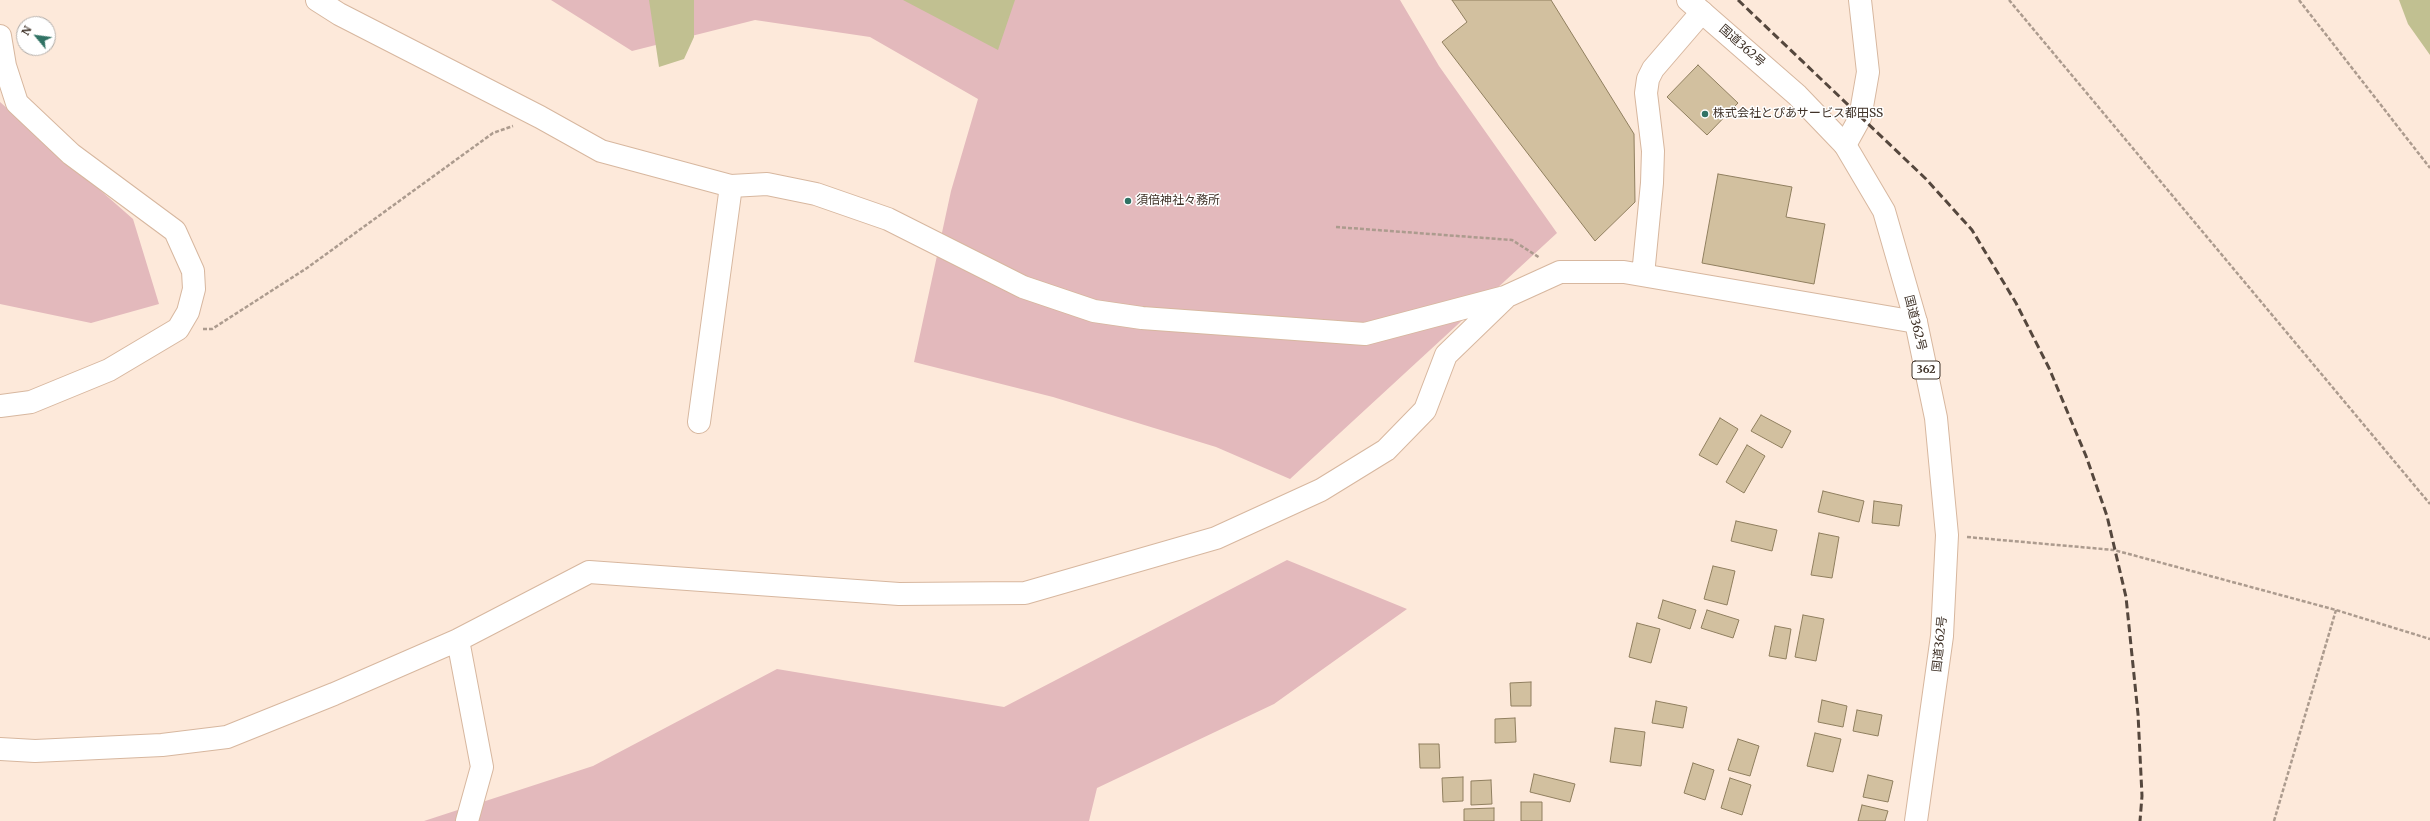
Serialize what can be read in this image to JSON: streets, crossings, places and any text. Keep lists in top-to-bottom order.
{
  "streets": {
    "main road": ["国道362号", "362"]
  },
  "places": ["株式会社とぴあサービス都田SS", "須倍神社々務所"],
  "north": "top left"
}
